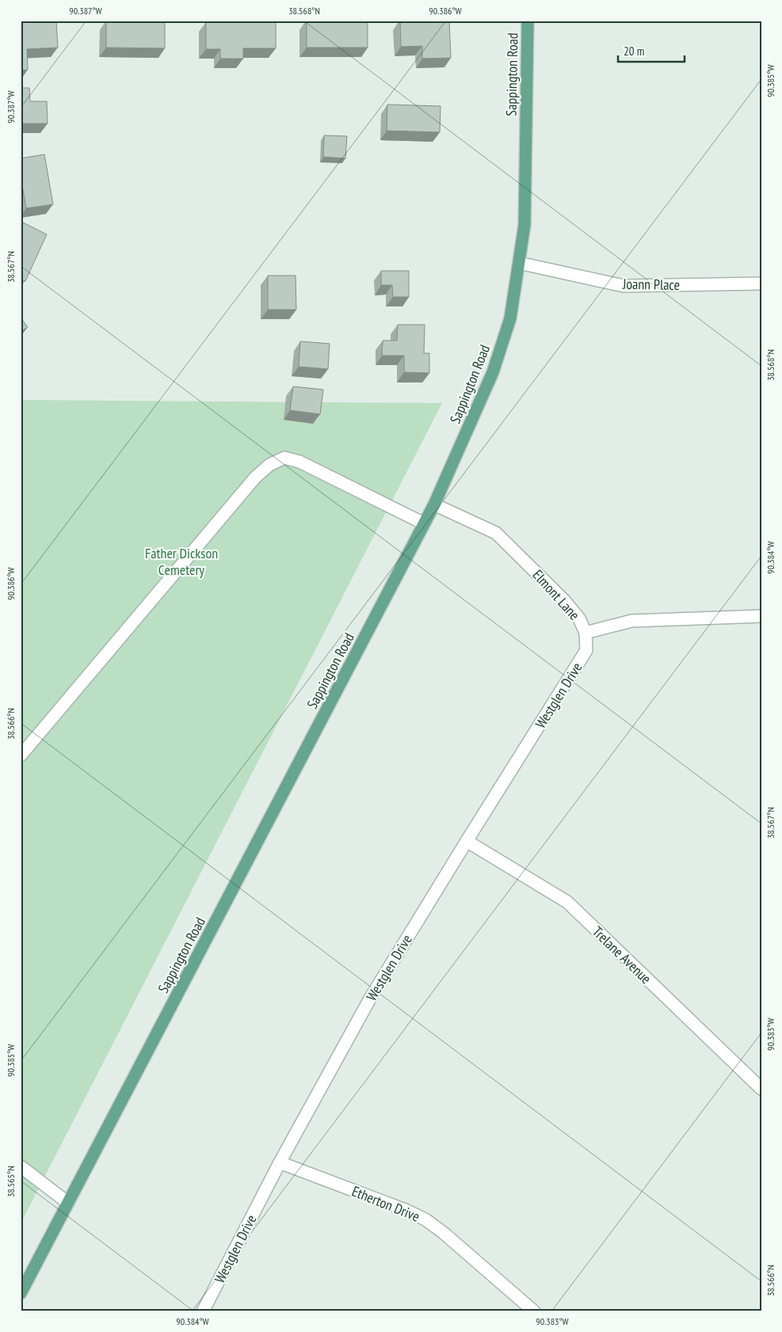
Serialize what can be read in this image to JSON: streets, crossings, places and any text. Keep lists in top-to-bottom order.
{
  "streets": {
    "main road": ["Sappington Road"],
    "street": [
      "Joann Place",
      "Elmont Lane",
      "Westglen Drive",
      "Trelane Avenue",
      "Etherton Drive"
    ]
  },
  "crossings": [
    ["Sappington Road", "Joann Place"],
    ["Sappington Road", "Elmont Lane"],
    ["Elmont Lane", "Westglen Drive"],
    ["Westglen Drive", "Trelane Avenue"],
    ["Westglen Drive", "Etherton Drive"]
  ],
  "parks": ["Father Dickson Cemetery"],
  "scale_bar": "20 m",
  "coordinates": [
    "90.387°W",
    "38.568°N",
    "90.386°W",
    "90.385°W",
    "38.567°N",
    "90.384°W",
    "38.566°N",
    "90.383°W",
    "38.565°N"
  ]
}
